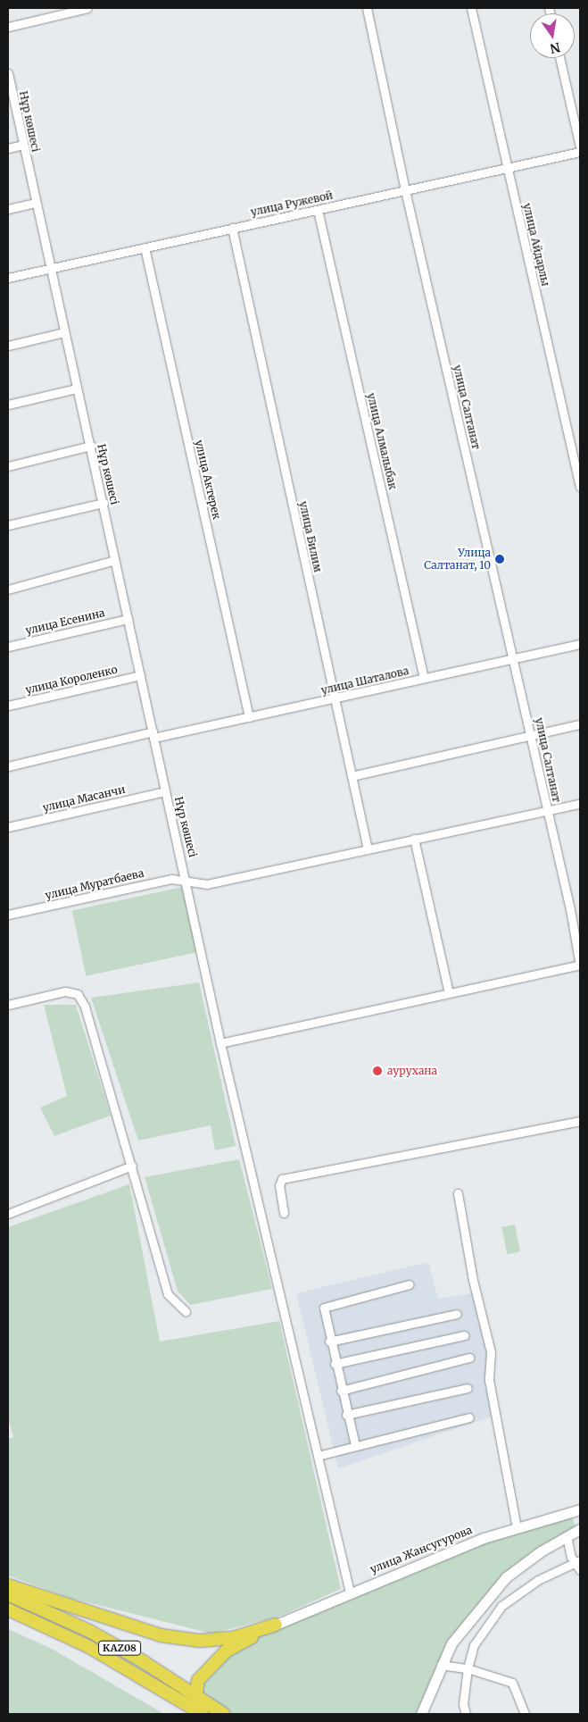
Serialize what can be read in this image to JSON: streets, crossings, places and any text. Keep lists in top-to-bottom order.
{
  "streets": {
    "highway": ["KAZ08"],
    "main road": ["улица Жансугурова"],
    "street": [
      "Нұр көшесі",
      "улица Ружевой",
      "улица Айдарлы",
      "улица Салтанат",
      "улица Алмалыбак",
      "улица Актерек",
      "улица Билим",
      "улица Есенина",
      "улица Короленко",
      "улица Шаталова",
      "улица Масанчи",
      "улица Муратбаева"
    ]
  },
  "crossings": [
    ["Нұр көшесі", "улица Ружевой"],
    ["Нұр көшесі", "улица Есенина"],
    ["Нұр көшесі", "улица Короленко"],
    ["Нұр көшесі", "улица Шаталова"],
    ["Нұр көшесі", "улица Масанчи"],
    ["Нұр көшесі", "улица Муратбаева"],
    ["Нұр көшесі", "улица Жансугурова"],
    ["улица Ружевой", "улица Айдарлы"],
    ["улица Ружевой", "улица Салтанат"],
    ["улица Ружевой", "улица Алмалыбак"],
    ["улица Ружевой", "улица Актерек"],
    ["улица Ружевой", "улица Билим"],
    ["улица Салтанат", "улица Шаталова"],
    ["улица Салтанат", "улица Муратбаева"],
    ["улица Алмалыбак", "улица Шаталова"],
    ["улица Актерек", "улица Шаталова"],
    ["улица Билим", "улица Шаталова"],
    ["улица Билим", "улица Муратбаева"]
  ],
  "places": ["Улица Салтанат, 10", "аурухана"],
  "north": "bottom"
}
